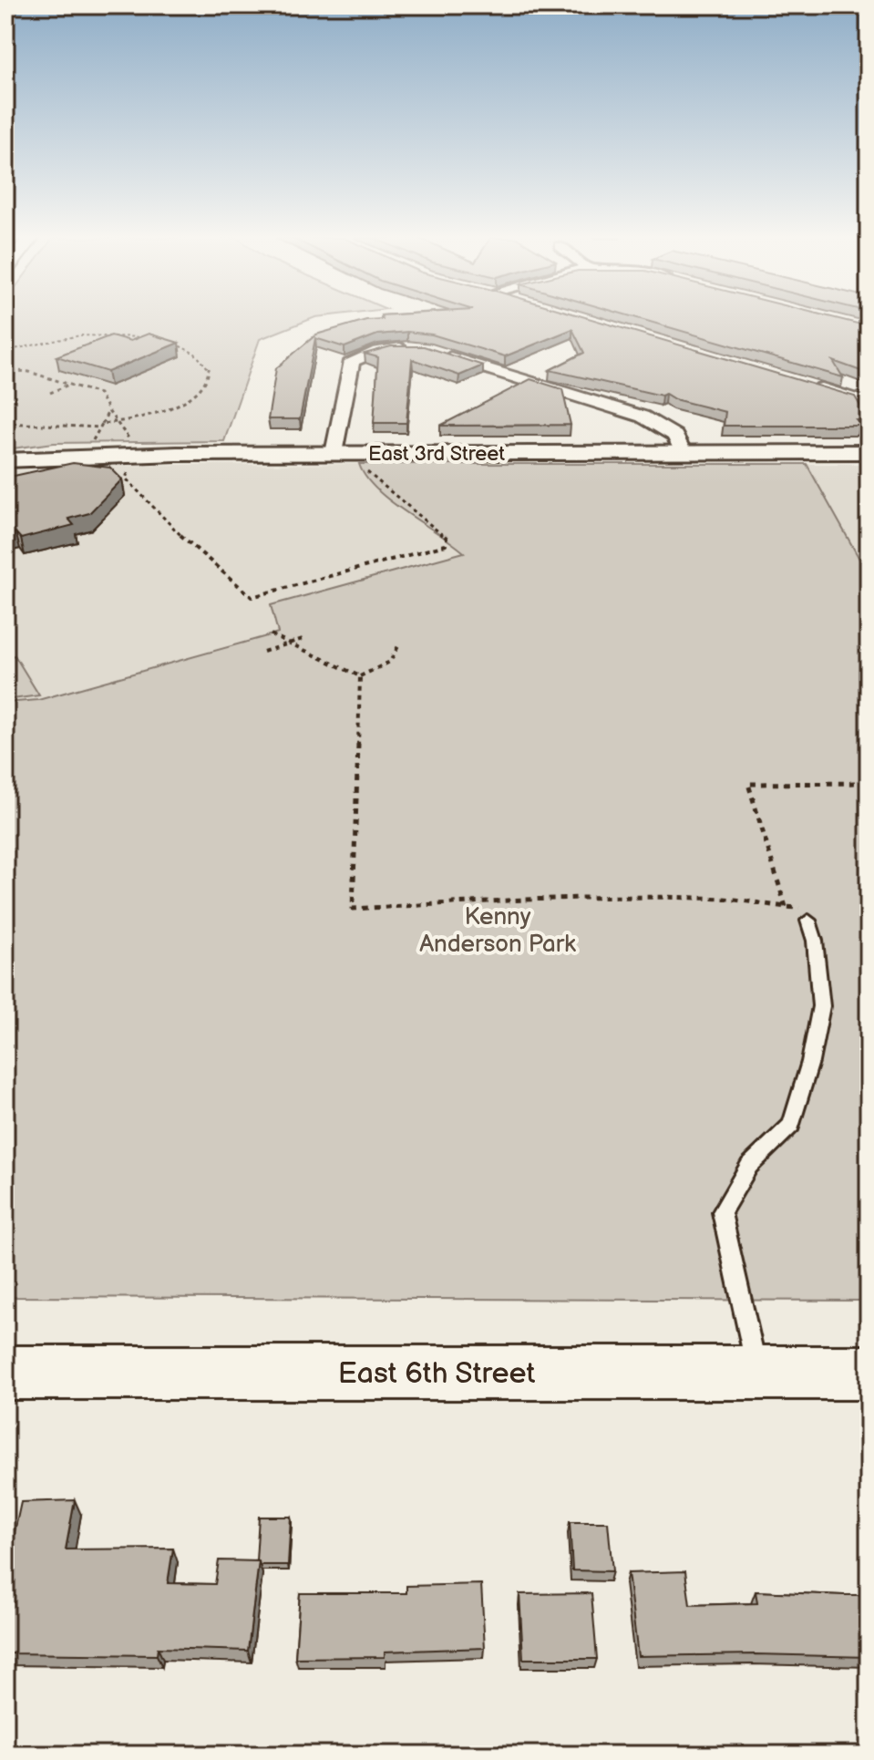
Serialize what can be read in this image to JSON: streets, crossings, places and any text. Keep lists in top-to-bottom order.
{
  "streets": {
    "main road": ["East 6th Street"],
    "street": ["East 3rd Street"]
  },
  "parks": ["Kenny Anderson Park"]
}
